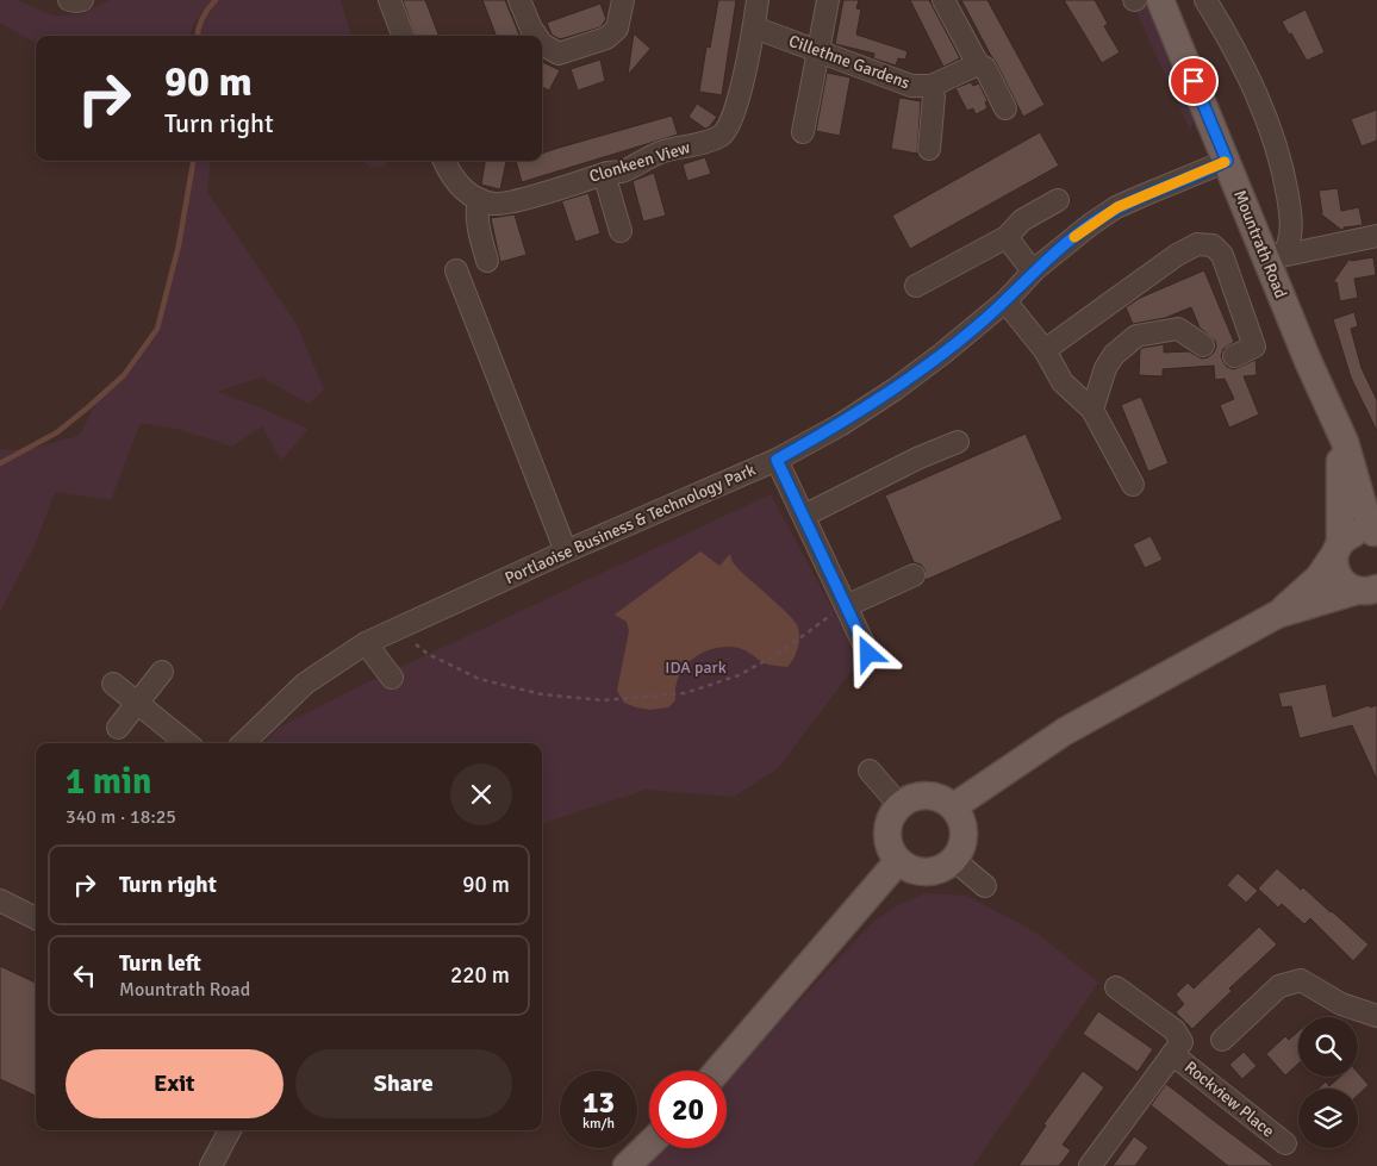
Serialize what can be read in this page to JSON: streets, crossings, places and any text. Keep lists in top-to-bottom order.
{
  "streets": {
    "main road": ["Mountrath Road"],
    "street": [
      "Cillethne Gardens",
      "Clonkeen View",
      "Portlaoise Business & Technology Park",
      "Rockview Place"
    ]
  },
  "crossings": [
    ["Cillethne Gardens", "Clonkeen View"],
    ["Mountrath Road", "Portlaoise Business & Technology Park"]
  ],
  "parks": ["IDA park"],
  "page": {
    "turn": ["90 m", "Turn right"],
    "heading": ["1 min", "340 m · 18:25"],
    "list": [
      {
        "name": "Turn right",
        "value": "90 m"
      },
      {
        "name": "Turn left",
        "note": "Mountrath Road",
        "value": "220 m"
      }
    ],
    "buttons": ["Exit", "Share"],
    "speed": "13 km/h",
    "limit": "20"
  }
}
